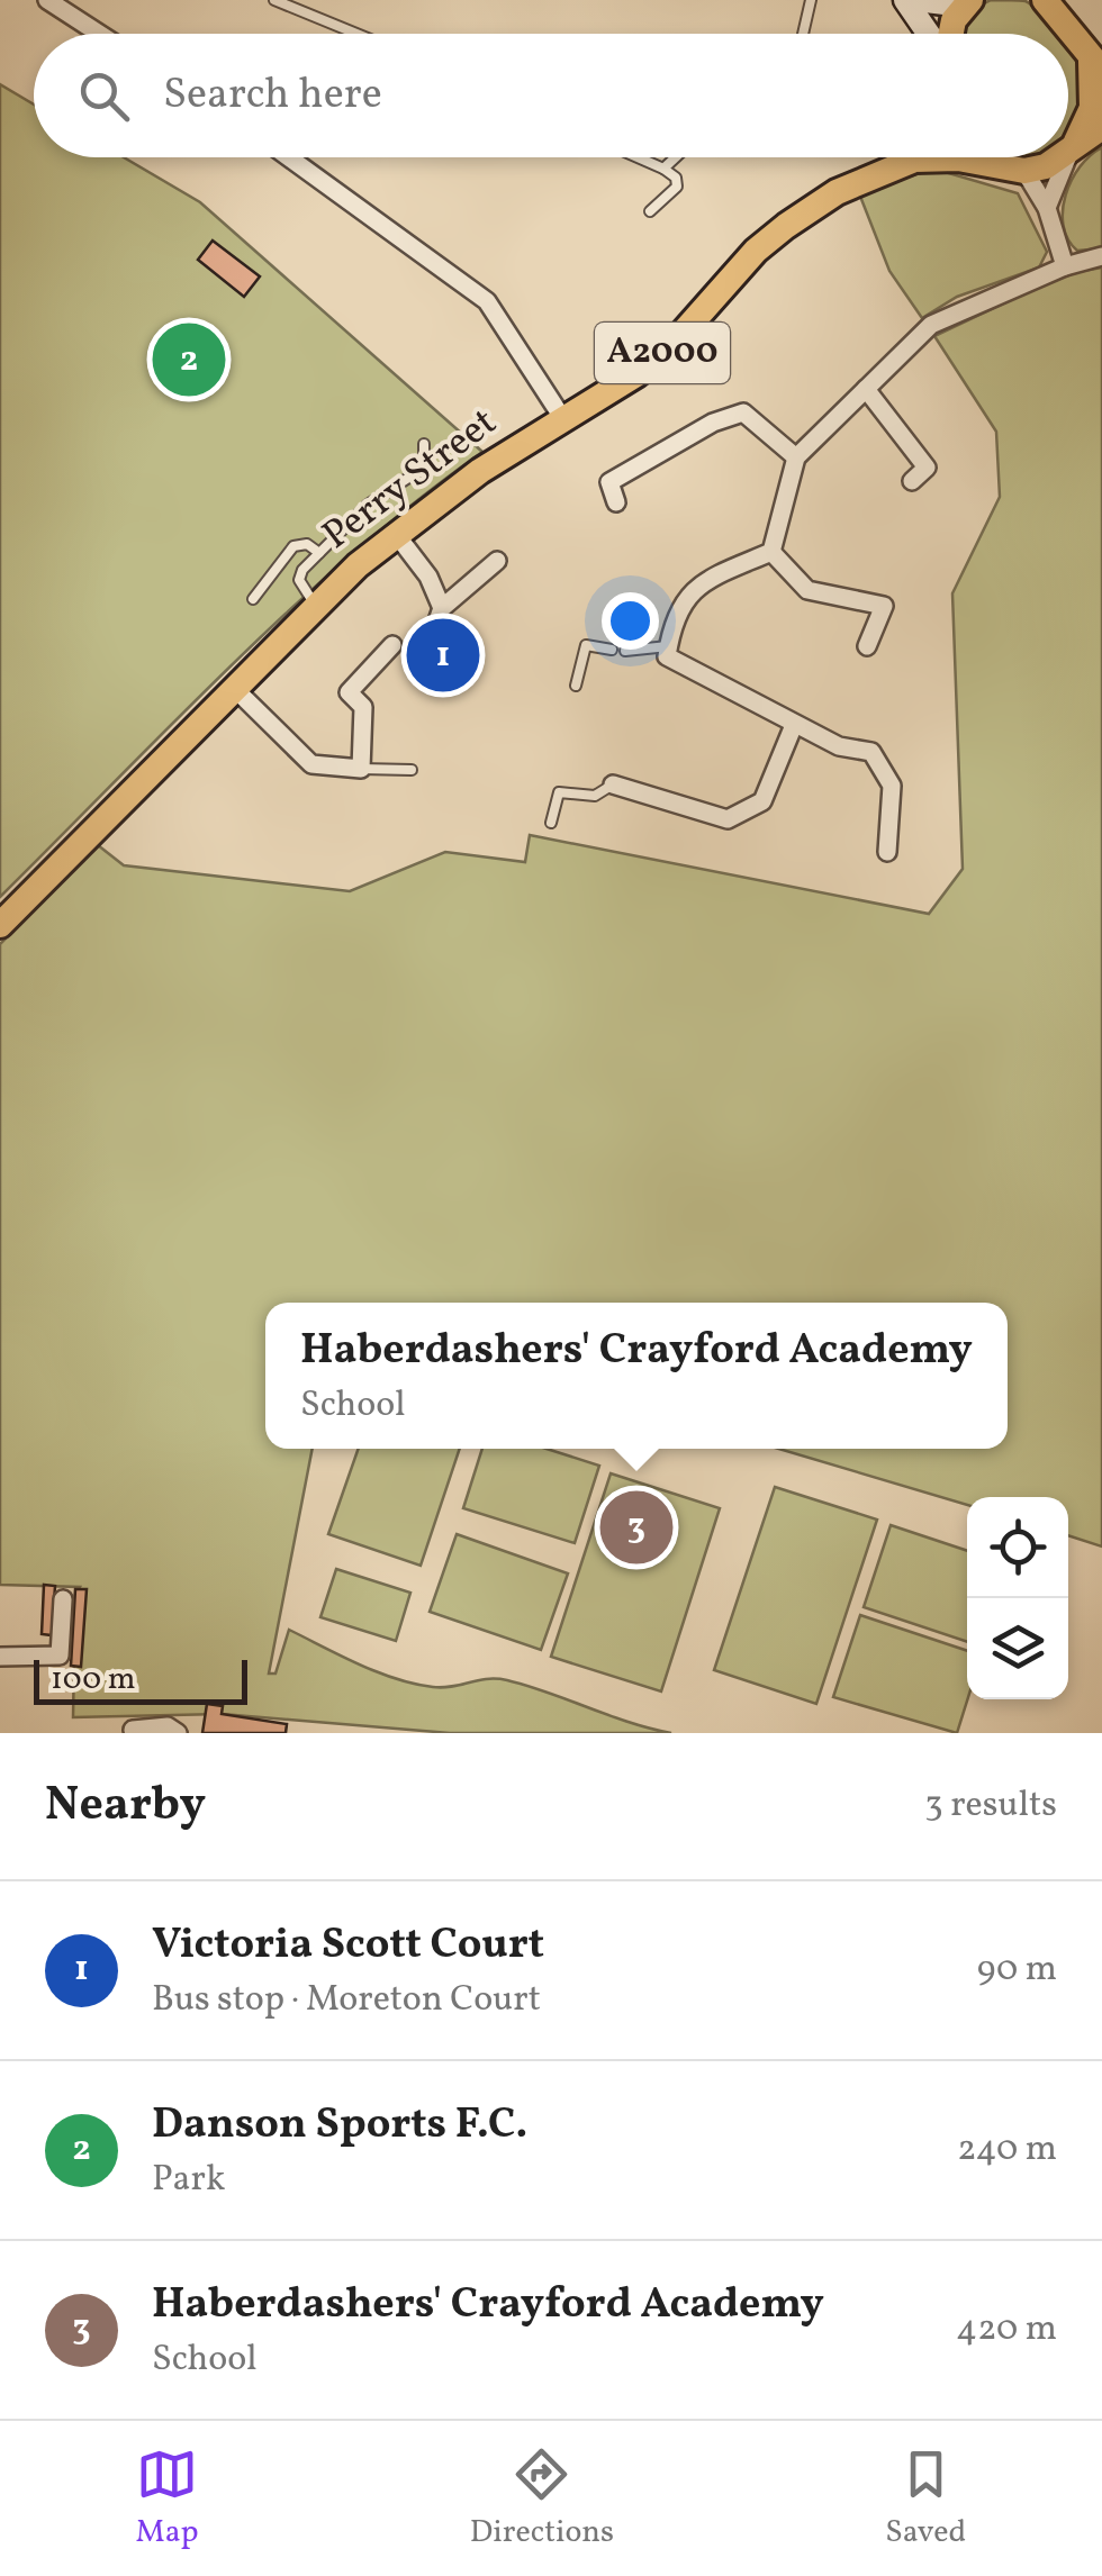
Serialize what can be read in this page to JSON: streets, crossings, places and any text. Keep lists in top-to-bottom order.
{
  "streets": {
    "main road": ["A2000", "Perry Street"]
  },
  "scale_bar": "100 m",
  "page": {
    "search": "Search here",
    "pins": ["2", "1", "3"],
    "popup": ["Haberdashers' Crayford Academy", "School"],
    "scale": "100 m",
    "heading": ["Nearby", "3 results"],
    "list": [
      {
        "mark": "1",
        "name": "Victoria Scott Court",
        "note": "Bus stop · Moreton Court",
        "value": "90 m"
      },
      {
        "mark": "2",
        "name": "Danson Sports F.C.",
        "note": "Park",
        "value": "240 m"
      },
      {
        "mark": "3",
        "name": "Haberdashers' Crayford Academy",
        "note": "School",
        "value": "420 m"
      }
    ],
    "nav": ["Map", "Directions", "Saved"]
  }
}
